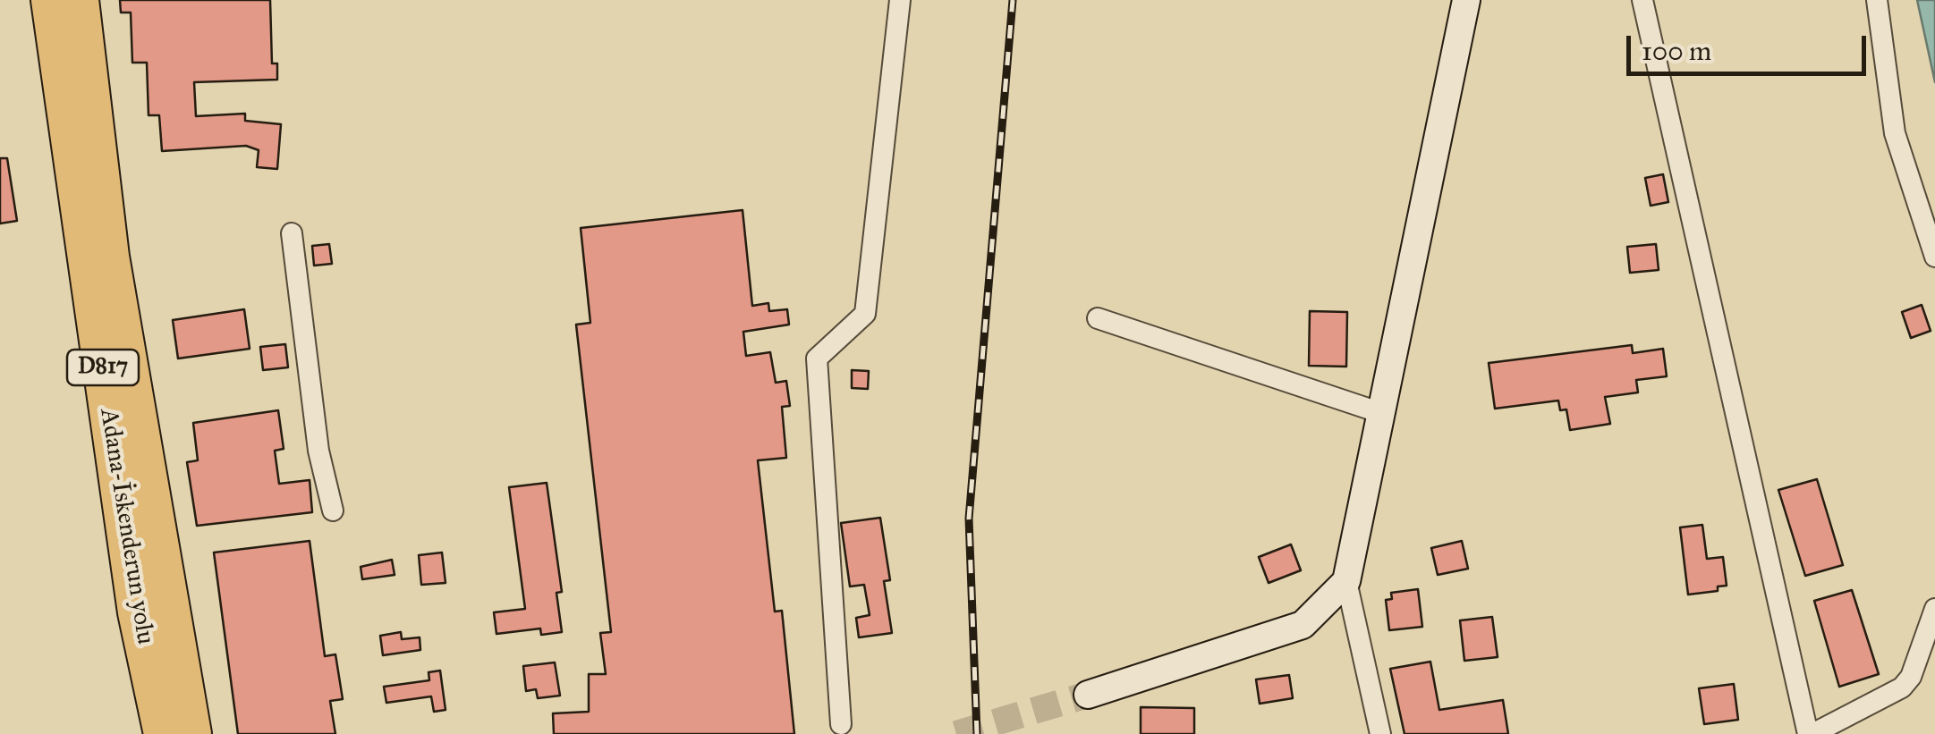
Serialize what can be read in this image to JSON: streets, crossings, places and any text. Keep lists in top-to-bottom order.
{
  "streets": {
    "highway": ["D817", "Adana-İskenderun yolu"]
  },
  "scale_bar": "100 m"
}
